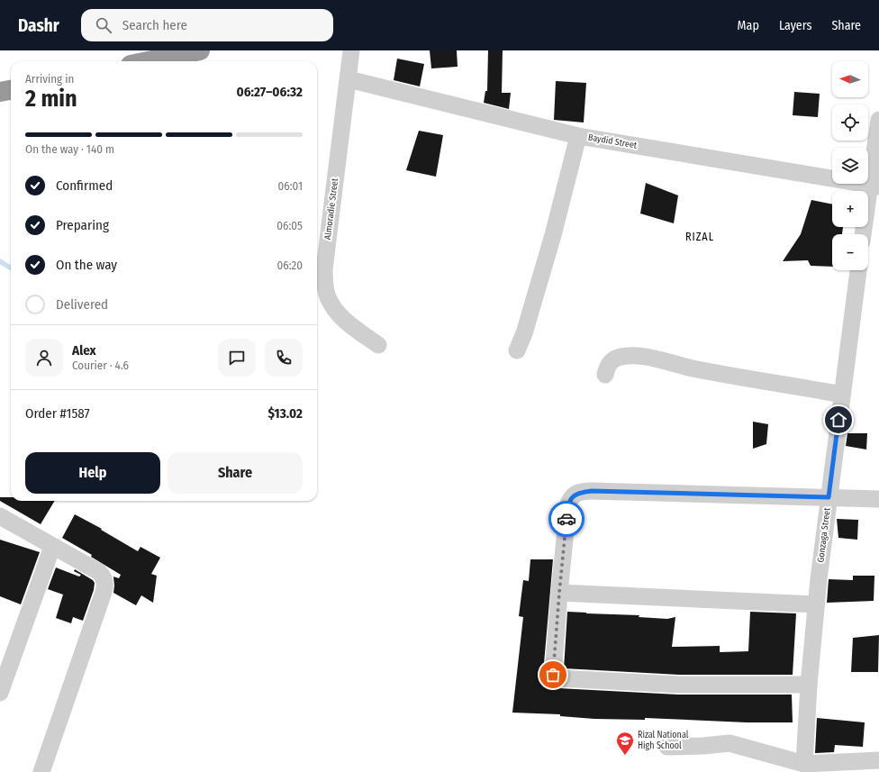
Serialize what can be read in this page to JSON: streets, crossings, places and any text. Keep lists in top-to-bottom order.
{
  "streets": {
    "street": ["Baydid Street", "Almoradie Street", "Gonzaga Street"]
  },
  "crossings": [
    ["Baydid Street", "Almoradie Street"]
  ],
  "districts": ["RIZAL"],
  "places": {
    "school or university": ["Rizal National High School"]
  },
  "north": "left",
  "page": {
    "header": "Dashr",
    "search": "Search here",
    "nav": ["Map", "Layers", "Share"],
    "map_buttons": ["+", "−"],
    "heading": ["2 min", "Arriving in", "06:27–06:32"],
    "panel": [
      "Alex",
      "Courier · 4.6",
      "Order #1587",
      "$13.02"
    ],
    "bar": "On the way · 140 m",
    "list": [
      ["Confirmed", "06:01"],
      ["Preparing", "06:05"],
      ["On the way", "06:20"],
      "Delivered"
    ],
    "buttons": ["Help", "Share"]
  }
}
